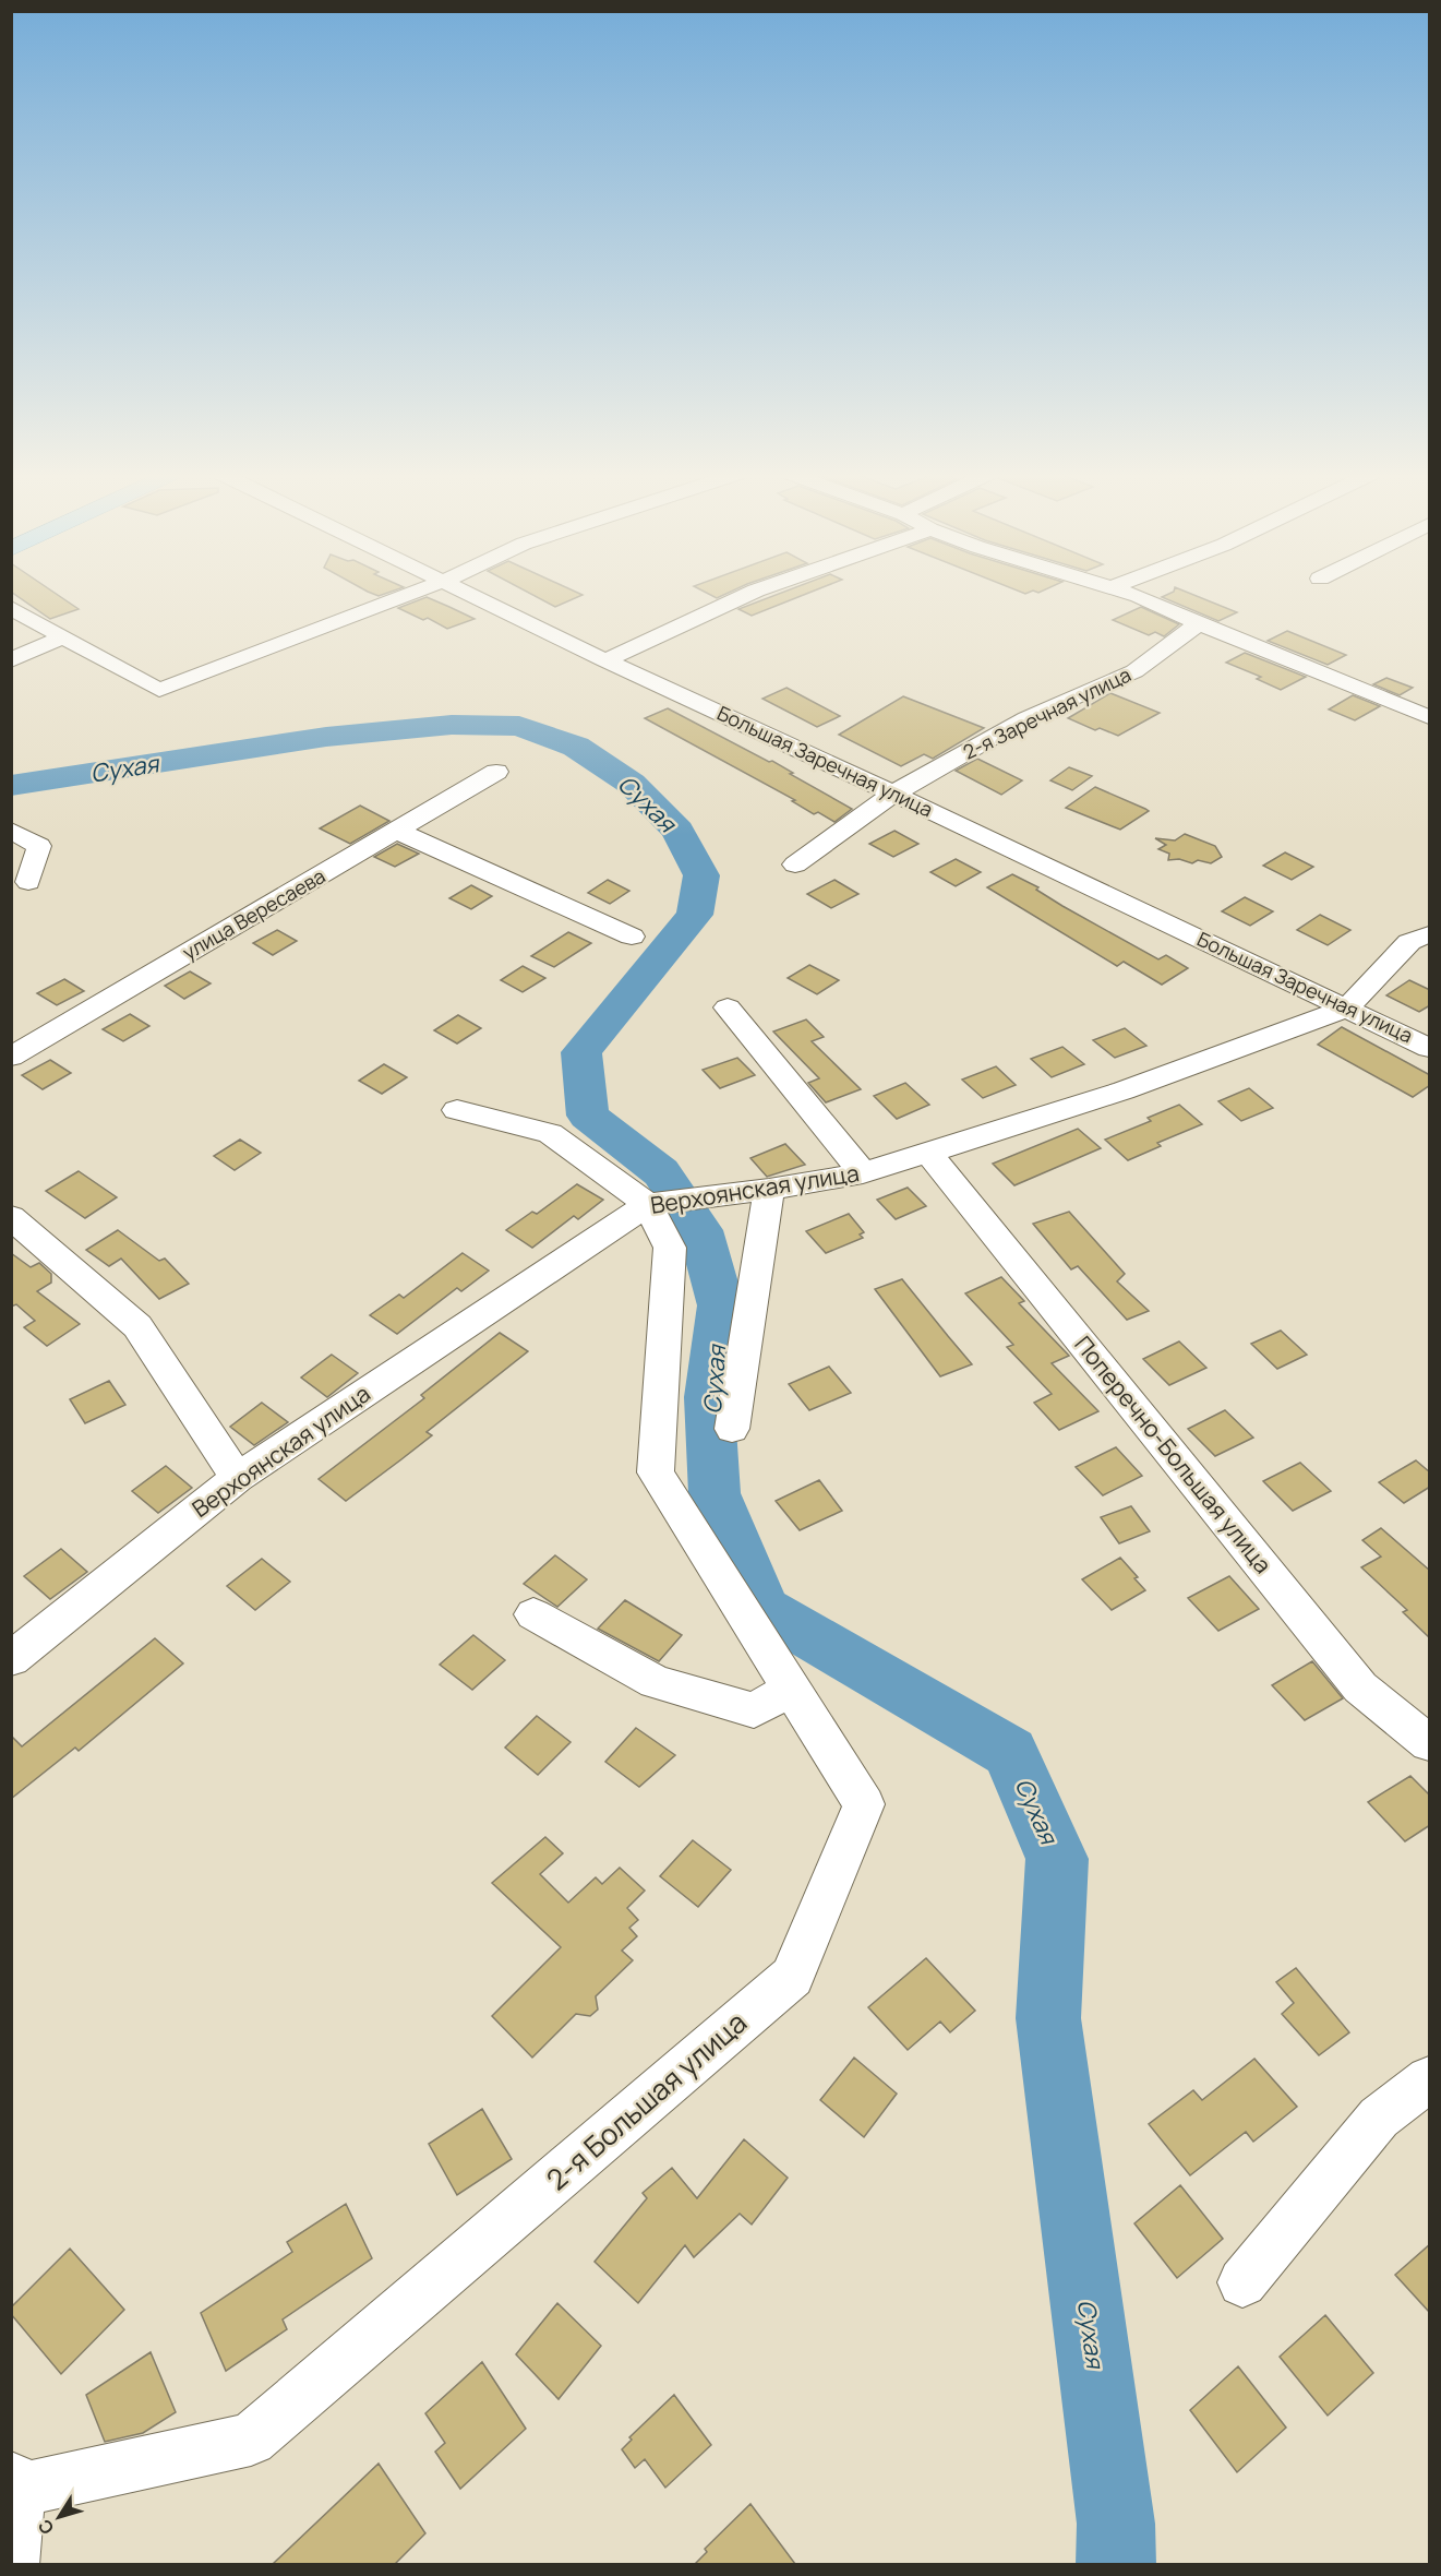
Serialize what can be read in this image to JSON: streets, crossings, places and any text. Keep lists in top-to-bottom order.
{
  "streets": {
    "street": [
      "2-я Заречная улица",
      "Большая Заречная улица",
      "улица Вересаева",
      "Верхоянская улица",
      "Поперечно-Большая улица",
      "2-я Большая улица"
    ]
  },
  "crossings": [
    ["2-я Заречная улица", "Большая Заречная улица"],
    ["Большая Заречная улица", "Верхоянская улица"],
    ["Верхоянская улица", "Поперечно-Большая улица"],
    ["Верхоянская улица", "2-я Большая улица"]
  ],
  "water": ["Сухая"],
  "north": "bottom left"
}
